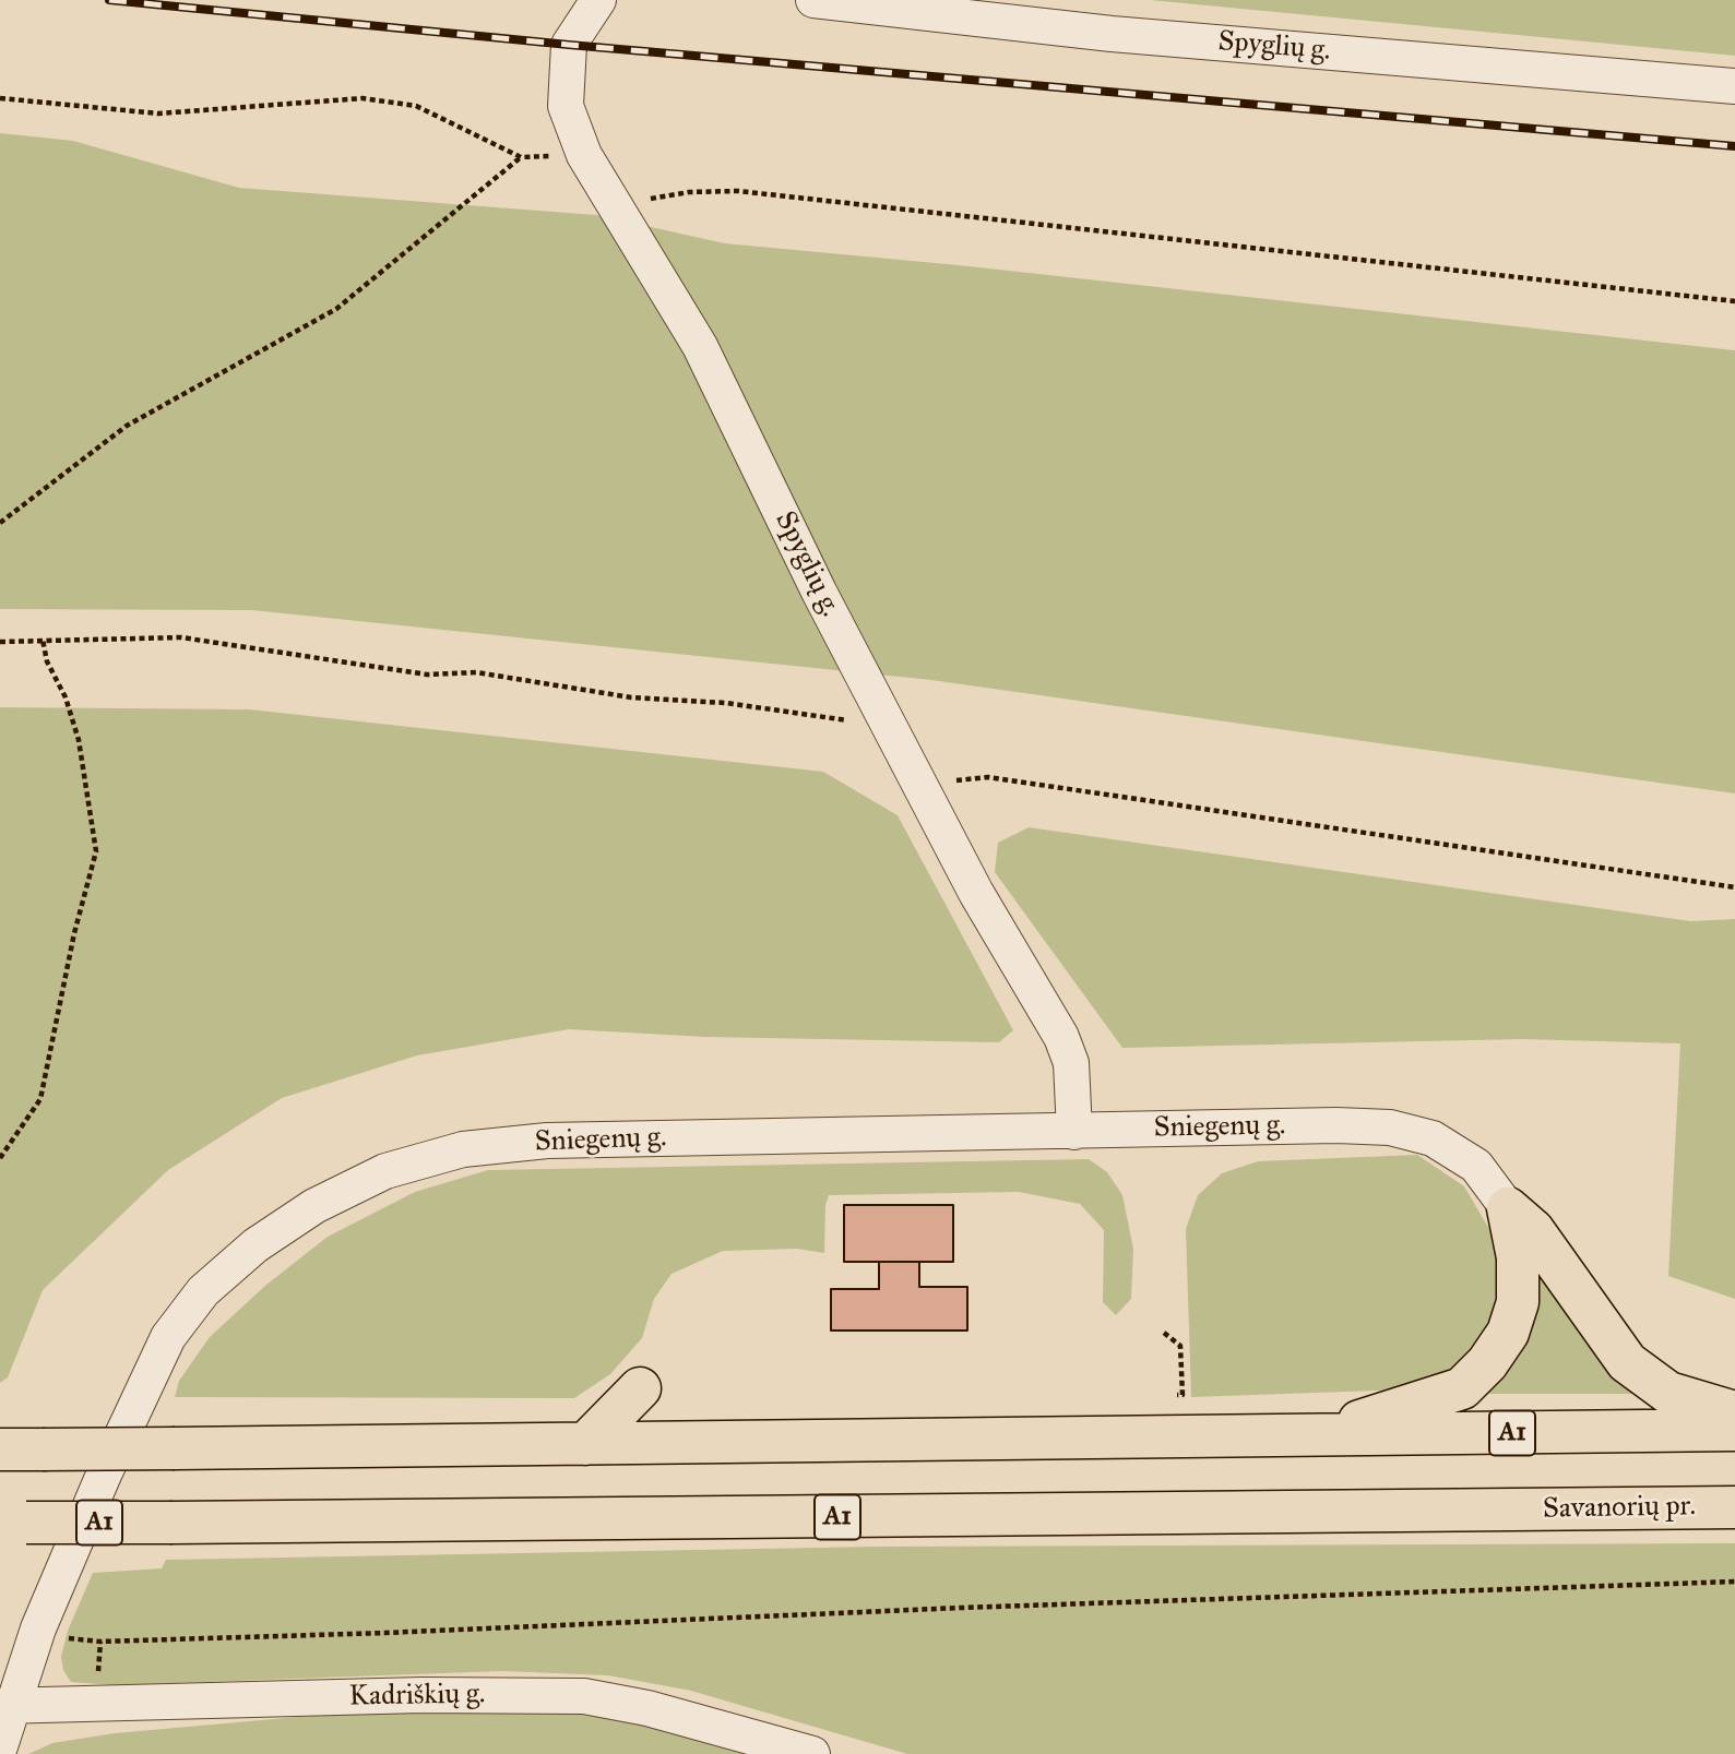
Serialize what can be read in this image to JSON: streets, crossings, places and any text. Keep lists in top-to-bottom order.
{
  "streets": {
    "highway": ["A1", "Savanorių pr."],
    "street": ["Spyglių g.", "Sniegenų g.", "Kadriškių g."]
  },
  "crossings": [
    ["Spyglių g.", "Sniegenų g."],
    ["Sniegenų g.", "Kadriškių g."]
  ]
}
